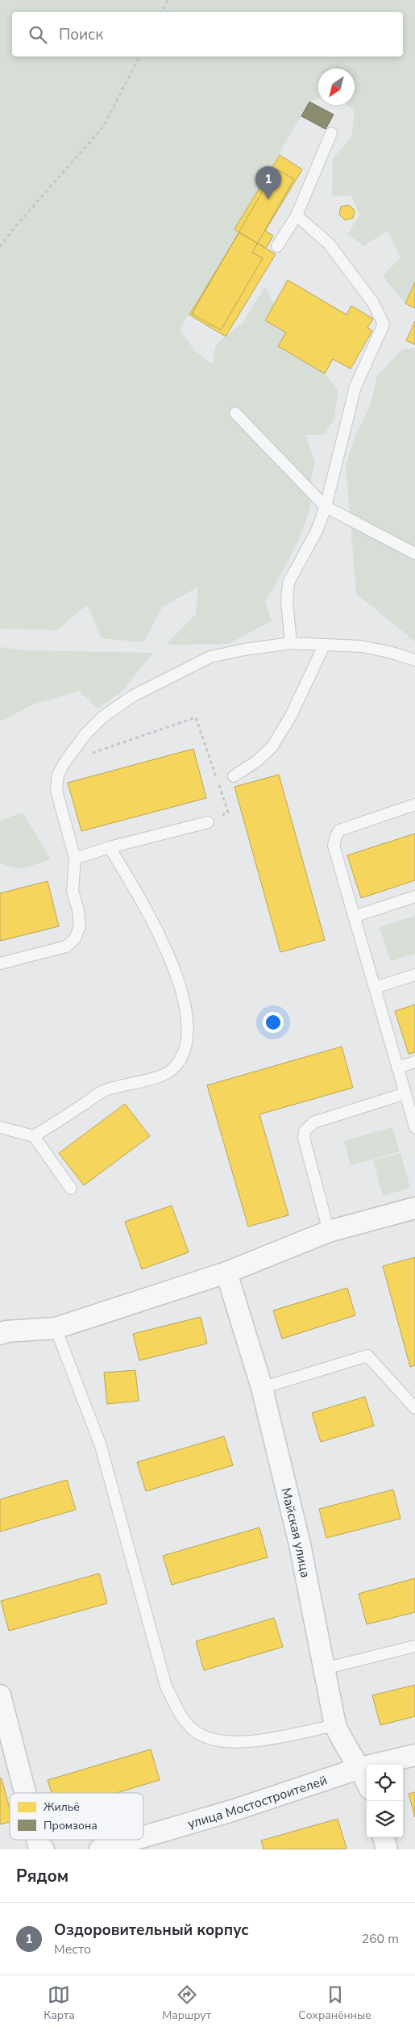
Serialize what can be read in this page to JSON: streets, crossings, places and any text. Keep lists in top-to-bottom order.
{
  "streets": {
    "street": ["Майская улица", "улица Мостостроителей"]
  },
  "crossings": [
    ["Майская улица", "улица Мостостроителей"]
  ],
  "legend": ["Жильё", "Промзона"],
  "north": "bottom left",
  "page": {
    "search": "Поиск",
    "pins": "1",
    "heading": "Рядом",
    "list": [
      {
        "mark": "1",
        "name": "Оздоровительный корпус",
        "note": "Место",
        "value": "260 m"
      }
    ],
    "nav": ["Карта", "Маршрут", "Сохранённые"]
  }
}
